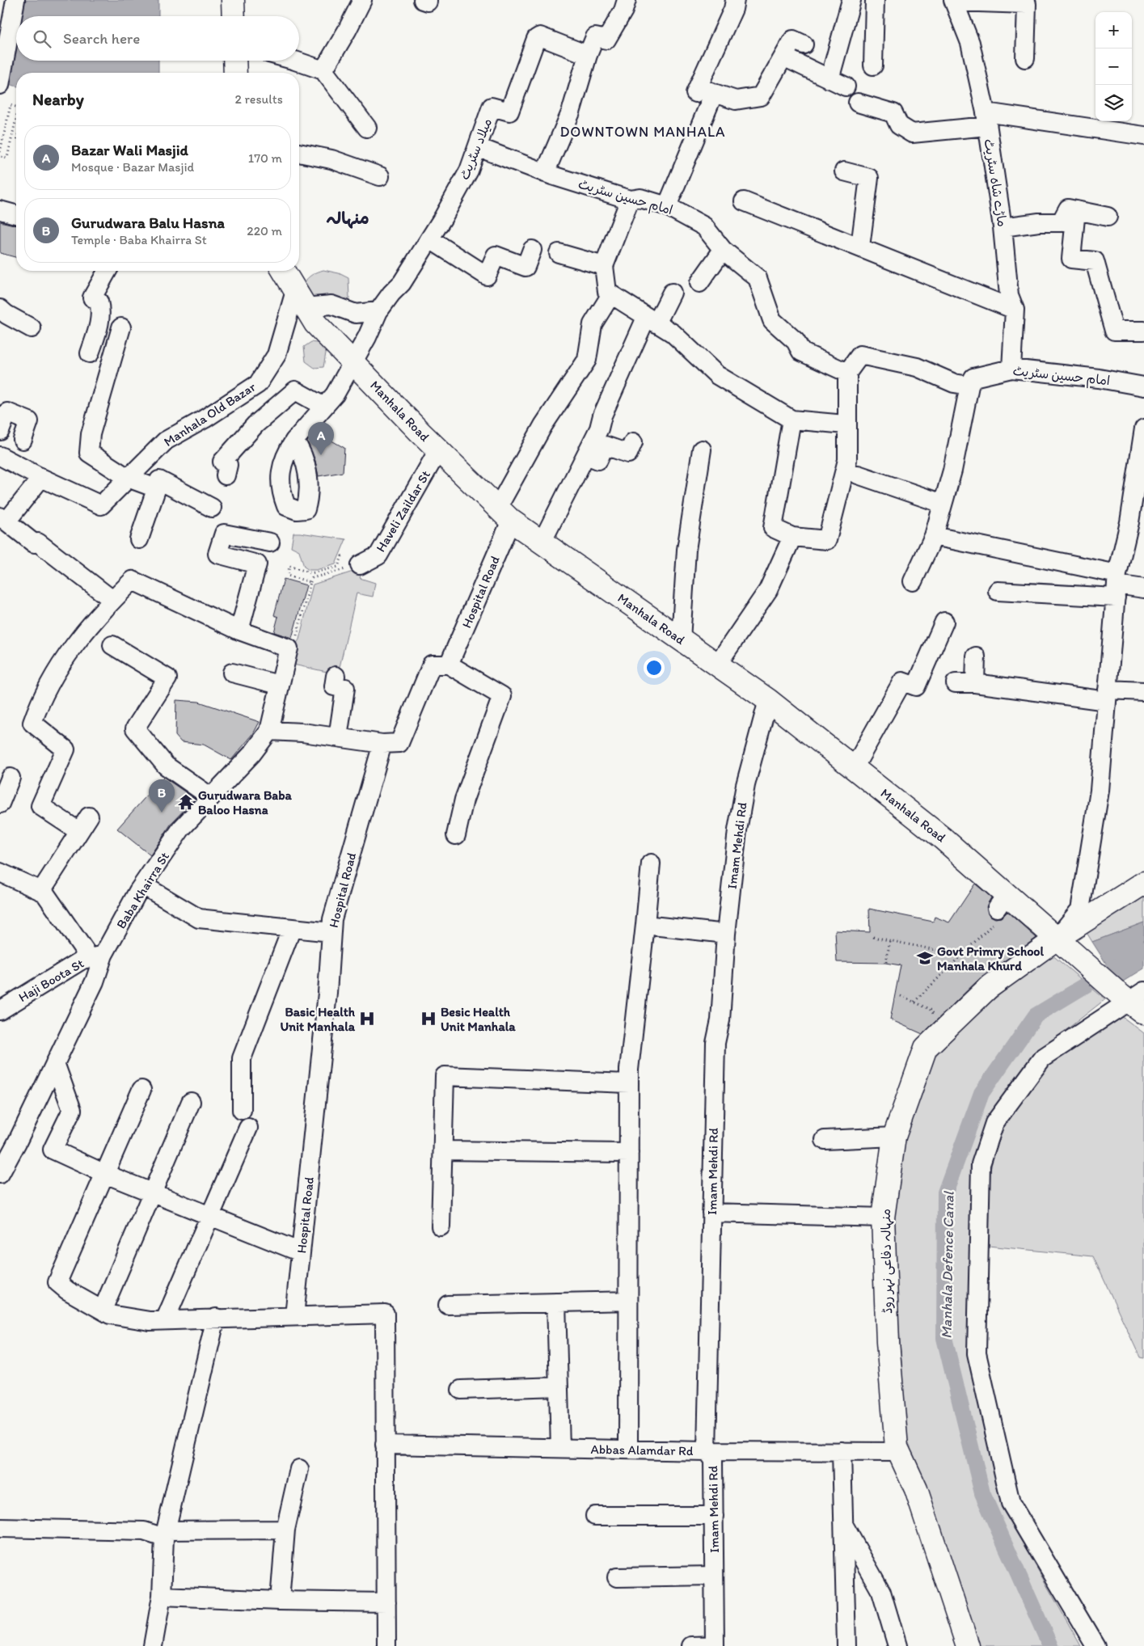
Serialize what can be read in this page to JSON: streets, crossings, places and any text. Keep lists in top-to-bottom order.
{
  "streets": {
    "main road": ["Manhala Road", "منہالہ دفاعی نہر روڈ"],
    "street": [
      "میلاد سٹریٹ",
      "ماڑے شاہ سٹریٹ",
      "امام حسین سٹریٹ",
      "Manhala Old Bazar",
      "Haveli Zaildar St",
      "Hospital Road",
      "Imam Mehdi Rd",
      "Baba Khairra St",
      "Haji Boota St",
      "Abbas Alamdar Rd"
    ]
  },
  "crossings": [
    ["میلاد سٹریٹ", "امام حسین سٹریٹ"],
    ["میلاد سٹریٹ", "Manhala Road"],
    ["ماڑے شاہ سٹریٹ", "امام حسین سٹریٹ"],
    ["Manhala Road", "Manhala Old Bazar"],
    ["Manhala Road", "Haveli Zaildar St"],
    ["Manhala Road", "Hospital Road"],
    ["Manhala Road", "Imam Mehdi Rd"],
    ["Manhala Road", "منہالہ دفاعی نہر روڈ"],
    ["Imam Mehdi Rd", "Abbas Alamdar Rd"],
    ["Baba Khairra St", "Haji Boota St"],
    ["منہالہ دفاعی نہر روڈ", "Abbas Alamdar Rd"]
  ],
  "districts": ["DOWNTOWN MANHALA", "منہالہ"],
  "water": ["Manhala Defence Canal"],
  "places": {
    "temple": ["Gurudwara Baba Baloo Hasna"],
    "school or university": ["Govt Primry School Manhala Khurd"],
    "hospital": ["Basic Health Unit Manhala", "Besic Health Unit Manhala"]
  },
  "page": {
    "map_buttons": ["+", "−"],
    "search": "Search here",
    "heading": ["Nearby", "2 results"],
    "list": [
      {
        "mark": "A",
        "name": "Bazar Wali Masjid",
        "note": "Mosque · Bazar Masjid",
        "value": "170 m"
      },
      {
        "mark": "B",
        "name": "Gurudwara Balu Hasna",
        "note": "Temple · Baba Khairra St",
        "value": "220 m"
      }
    ],
    "pins": ["A", "B"]
  }
}
